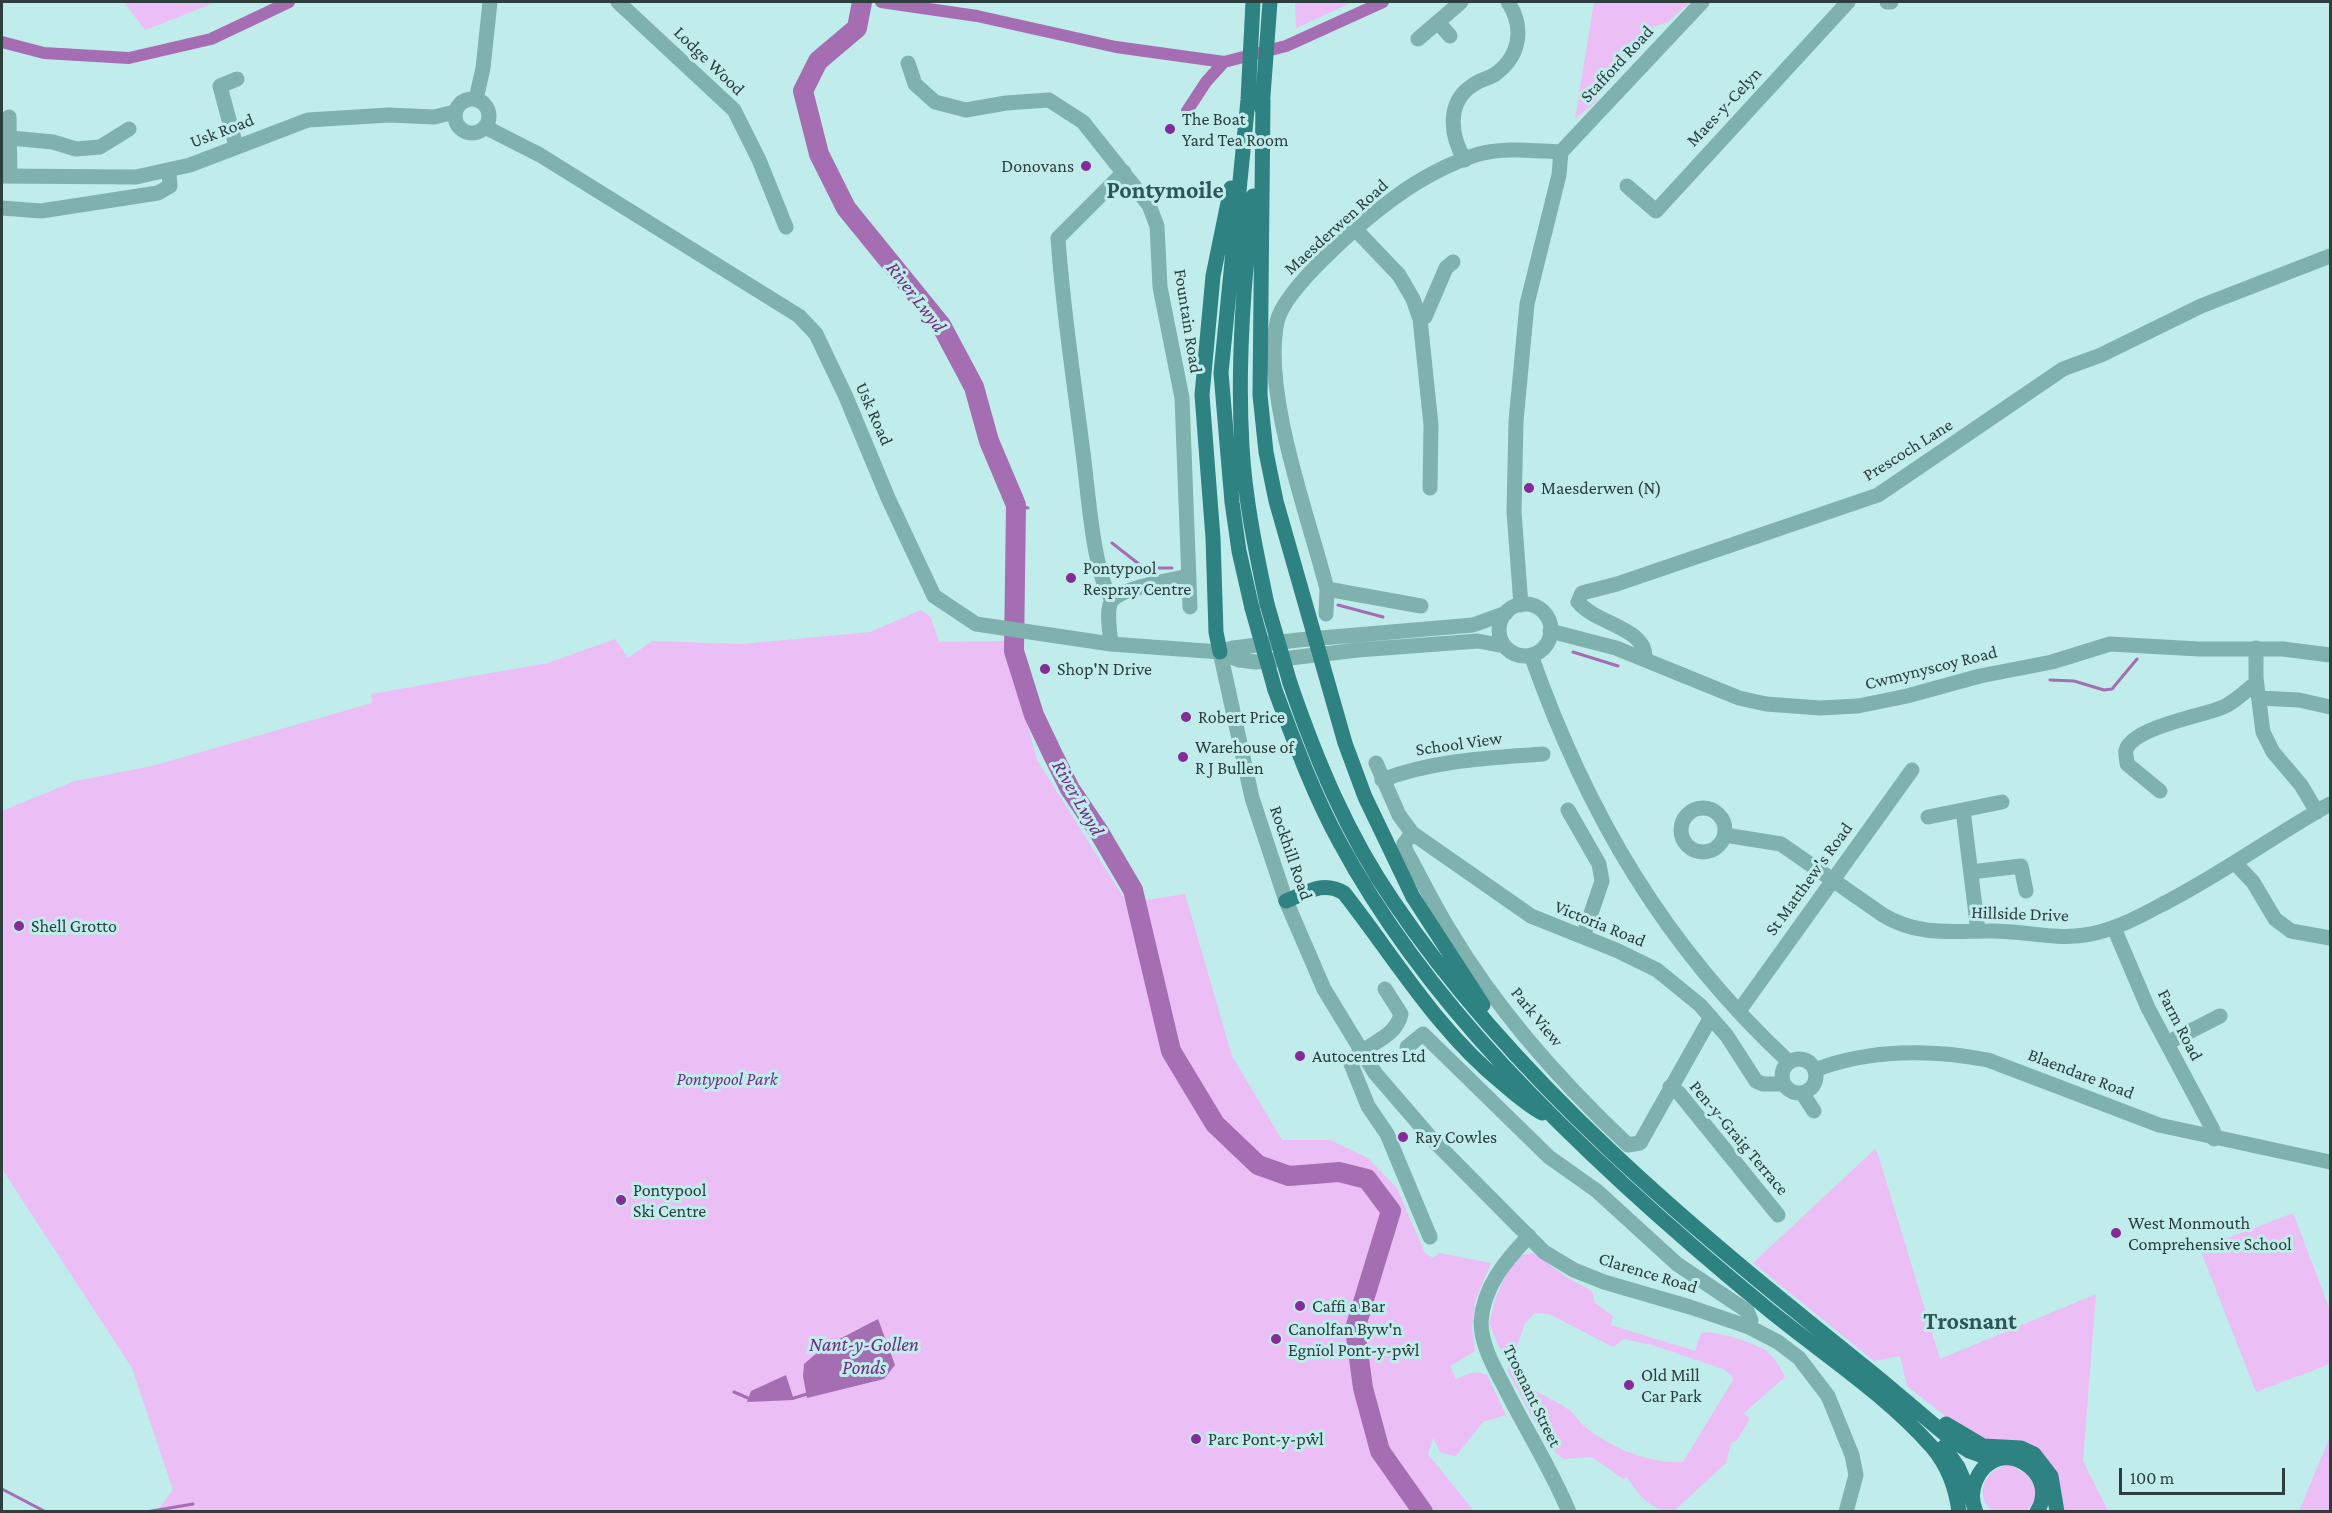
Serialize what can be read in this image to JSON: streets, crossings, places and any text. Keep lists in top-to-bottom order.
{
  "streets": {
    "street": [
      "Lodge Wood",
      "Stafford Road",
      "Maes-y-Celyn",
      "Usk Road",
      "Maesderwen Road",
      "Fountain Road",
      "Prescoch Lane",
      "Cwmynyscoy Road",
      "School View",
      "Rockhill Road",
      "St Matthew's Road",
      "Hillside Drive",
      "Victoria Road",
      "Park View",
      "Farm Road",
      "Blaendare Road",
      "Pen-y-Graig Terrace",
      "Clarence Road",
      "Trosnant Street"
    ]
  },
  "crossings": [
    ["Stafford Road", "Maesderwen Road"],
    ["Usk Road", "Rockhill Road"],
    ["Prescoch Lane", "Cwmynyscoy Road"],
    ["Rockhill Road", "Clarence Road"],
    ["St Matthew's Road", "Hillside Drive"],
    ["Hillside Drive", "Farm Road"],
    ["Victoria Road", "Park View"],
    ["Victoria Road", "Blaendare Road"],
    ["Park View", "Pen-y-Graig Terrace"],
    ["Farm Road", "Blaendare Road"],
    ["Clarence Road", "Trosnant Street"]
  ],
  "districts": ["Pontymoile", "Trosnant"],
  "water": ["River Lwyd", "Nant-y-Gollen Ponds"],
  "parks": ["Pontypool Park"],
  "places": [
    "The Boat Yard Tea Room",
    "Donovans",
    "Maesderwen (N)",
    "Pontypool Respray Centre",
    "Shop'N Drive",
    "Robert Price",
    "Warehouse of R J Bullen",
    "Shell Grotto",
    "Autocentres Ltd",
    "Ray Cowles",
    "Pontypool Ski Centre",
    "West Monmouth Comprehensive School",
    "Caffi a Bar",
    "Canolfan Byw'n Egnïol Pont-y-pŵl",
    "Old Mill Car Park",
    "Parc Pont-y-pŵl"
  ],
  "scale_bar": "100 m"
}
